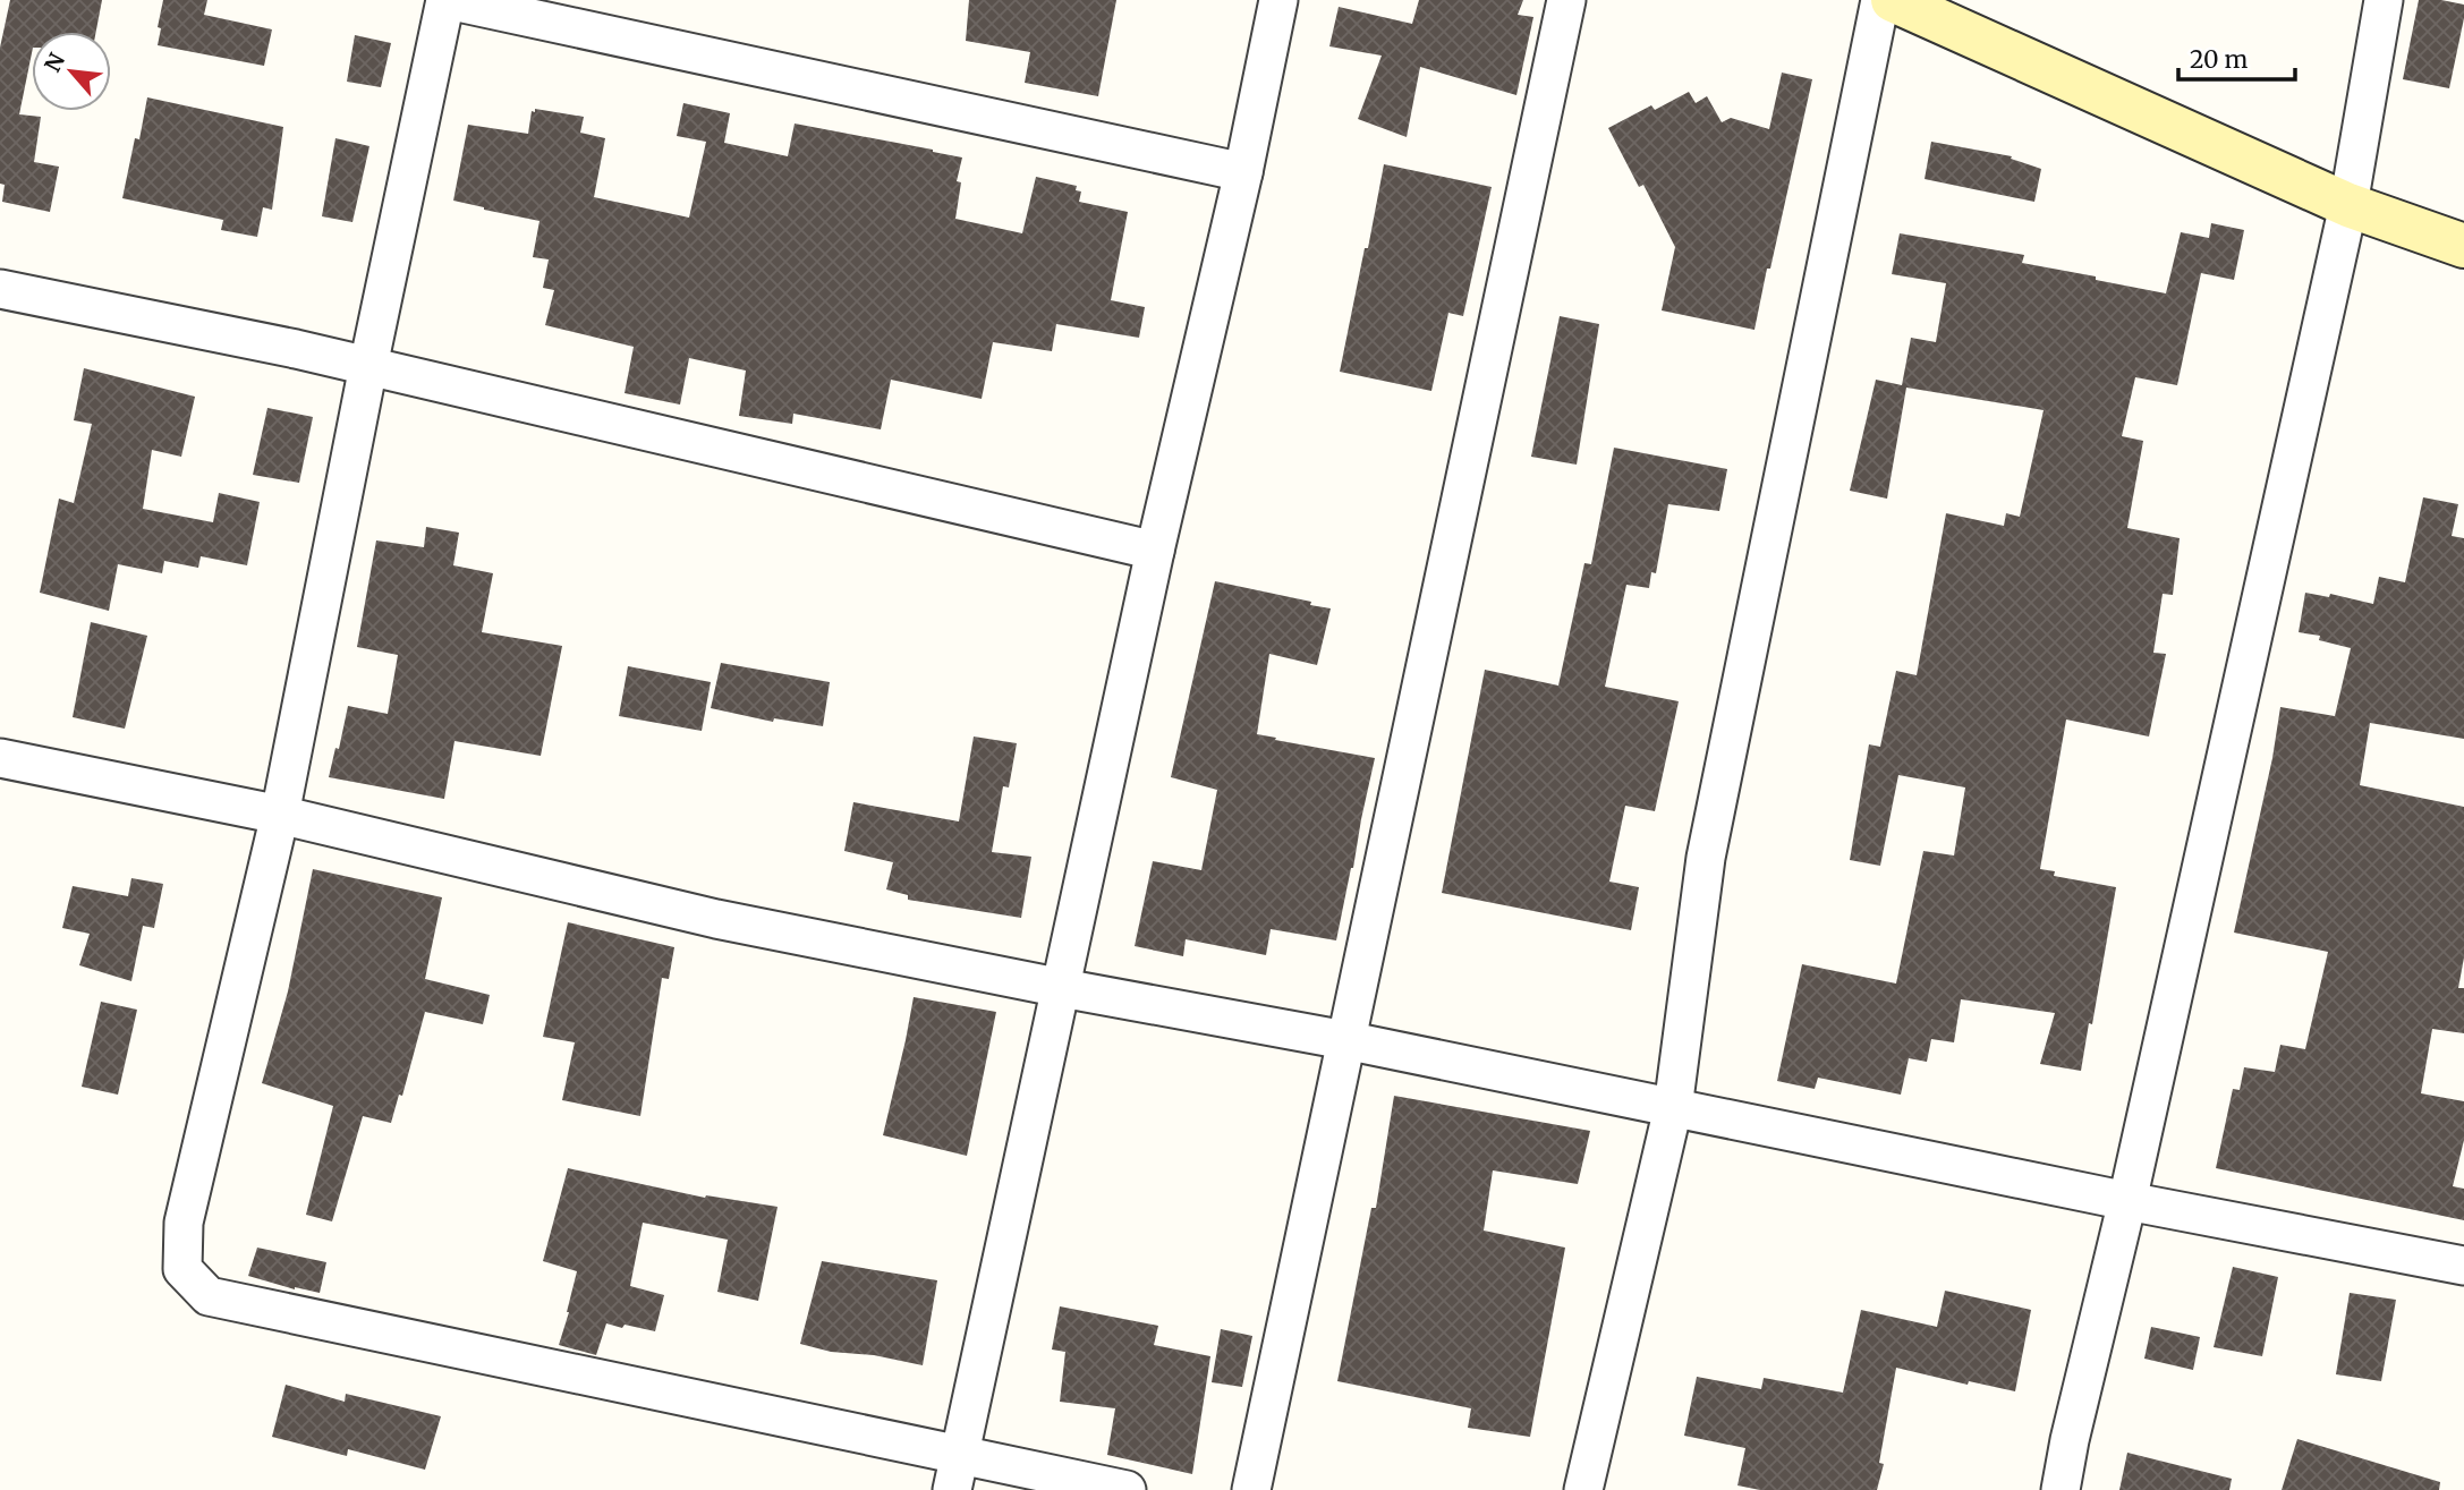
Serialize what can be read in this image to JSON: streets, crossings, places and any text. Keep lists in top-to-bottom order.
{
  "scale_bar": "20 m",
  "north": "top left"
}
